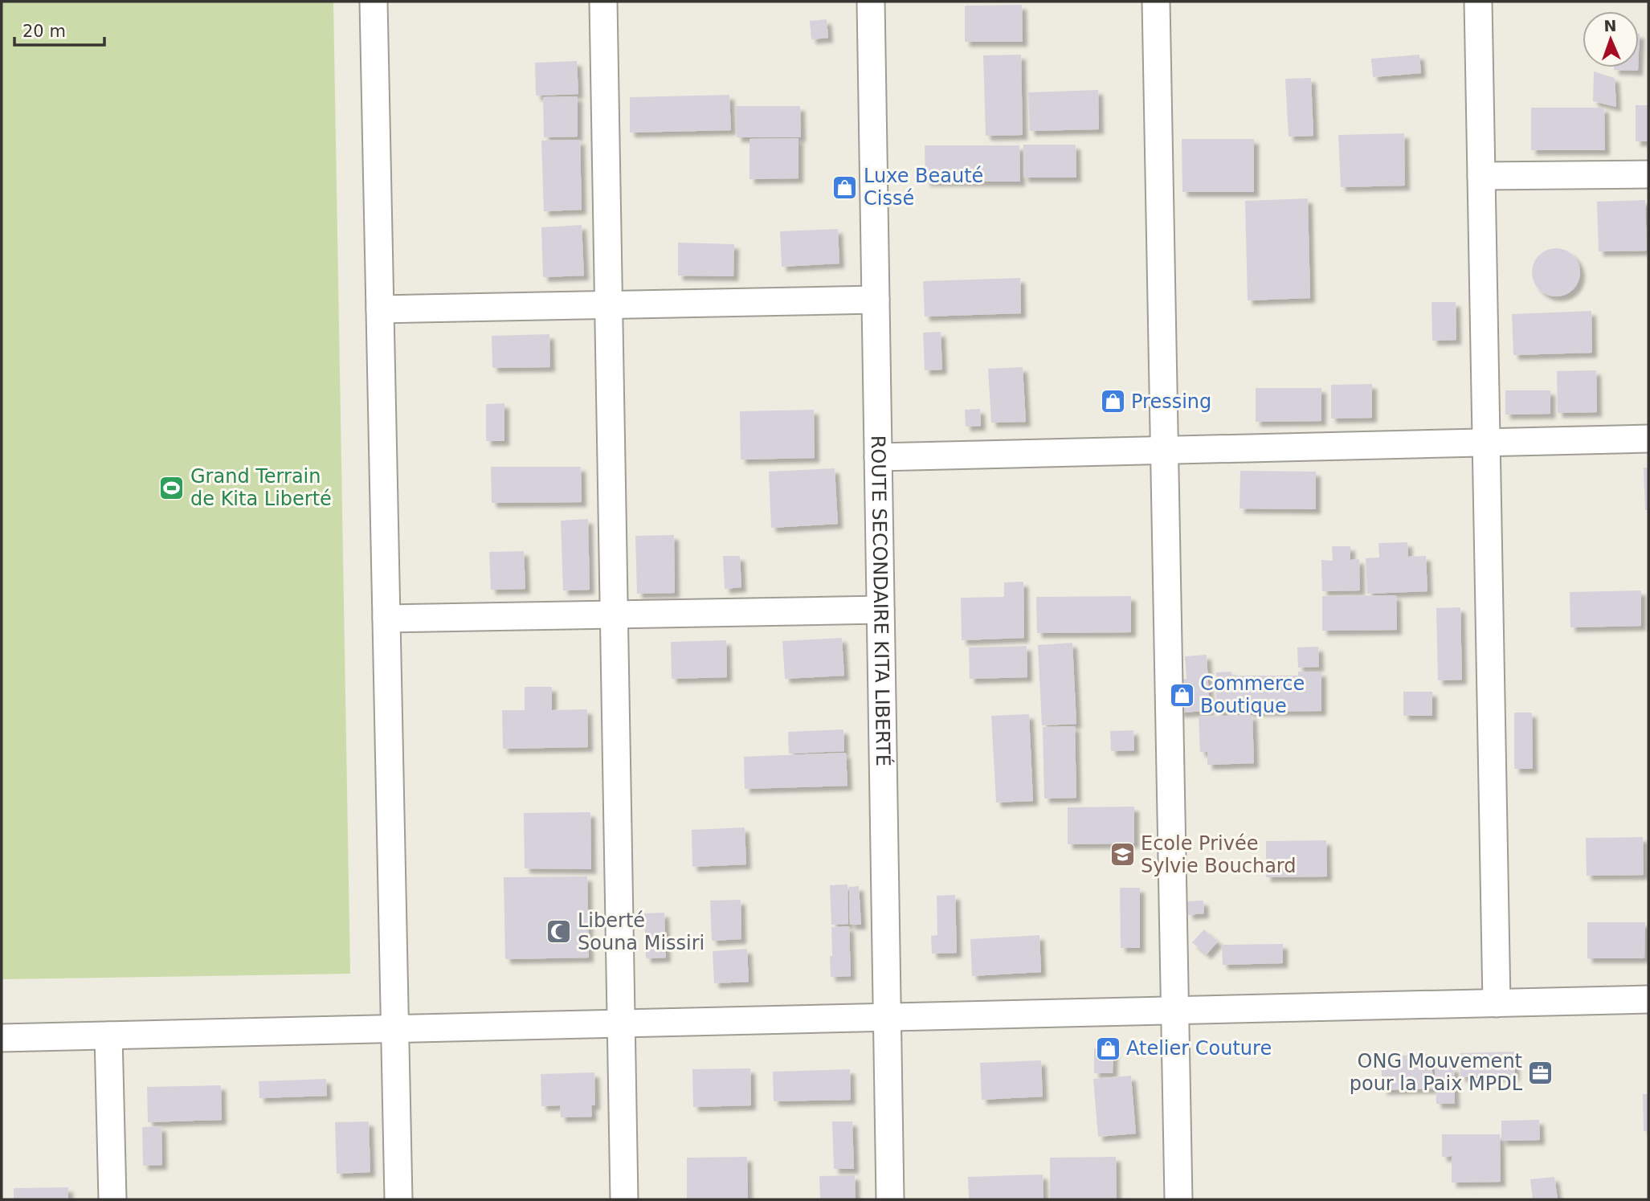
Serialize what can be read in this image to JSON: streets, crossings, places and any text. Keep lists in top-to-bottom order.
{
  "streets": {
    "street": ["ROUTE SECONDAIRE KITA LIBERTÉ"]
  },
  "places": {
    "shop": [
      "Luxe Beauté Cissé",
      "Pressing",
      "Commerce Boutique",
      "Atelier Couture"
    ],
    "sports": ["Grand Terrain de Kita Liberté"],
    "school or university": ["Ecole Privée Sylvie Bouchard"],
    "mosque": ["Liberté Souna Missiri"],
    "office": ["ONG Mouvement pour la Paix MPDL"]
  },
  "scale_bar": "20 m",
  "north": "top"
}
